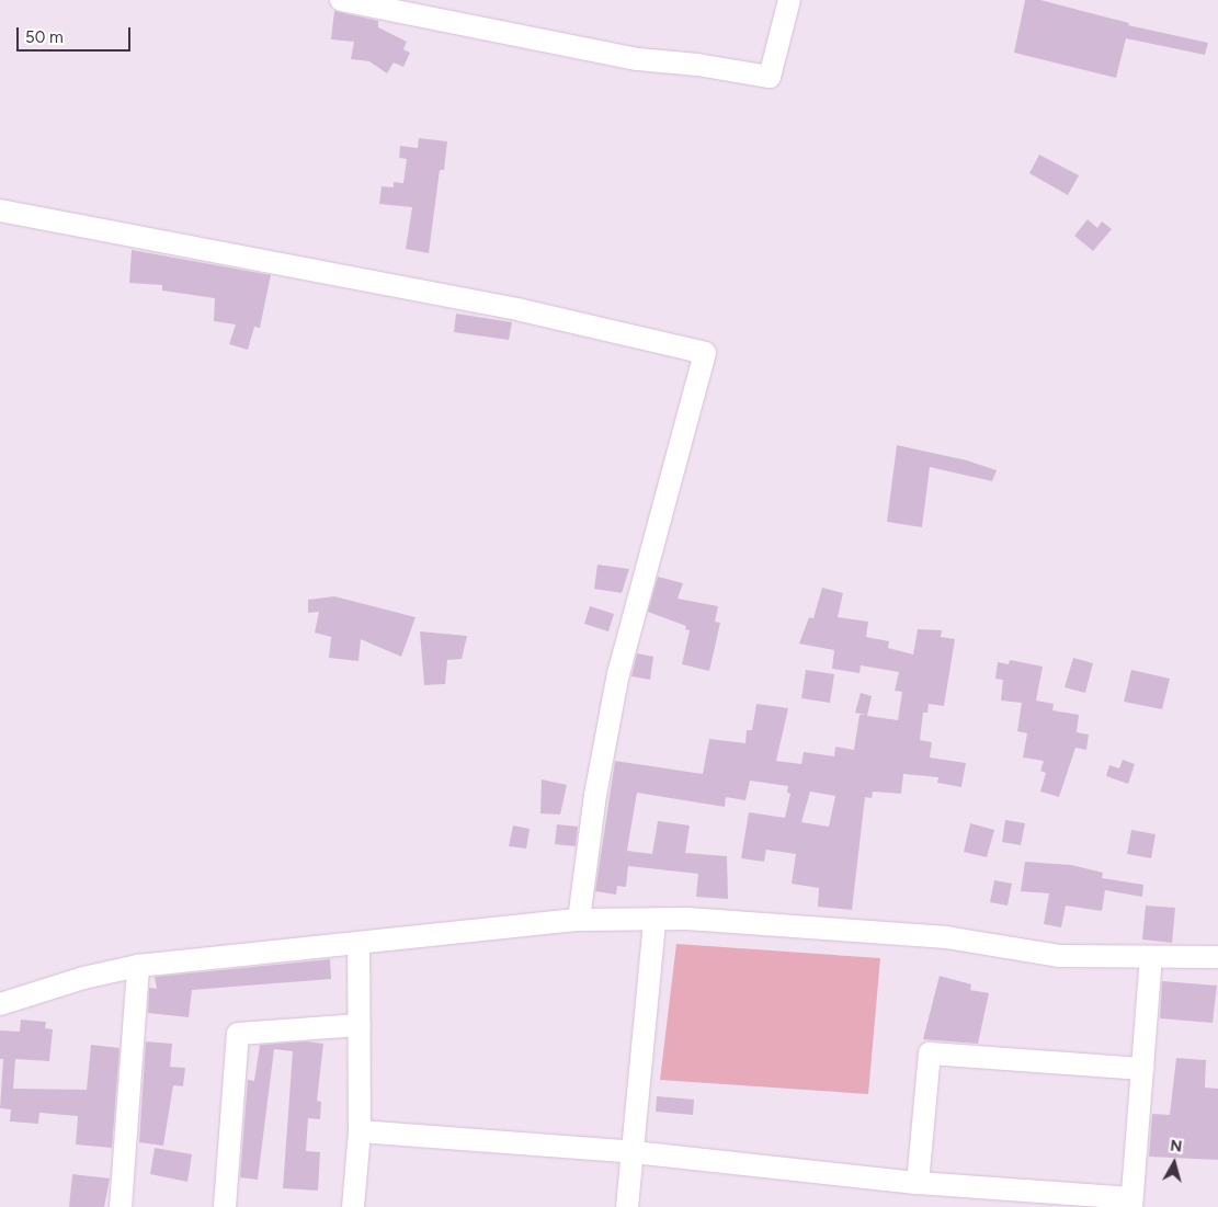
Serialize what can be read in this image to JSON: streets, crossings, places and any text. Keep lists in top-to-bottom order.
{
  "scale_bar": "50 m",
  "north": "top"
}
